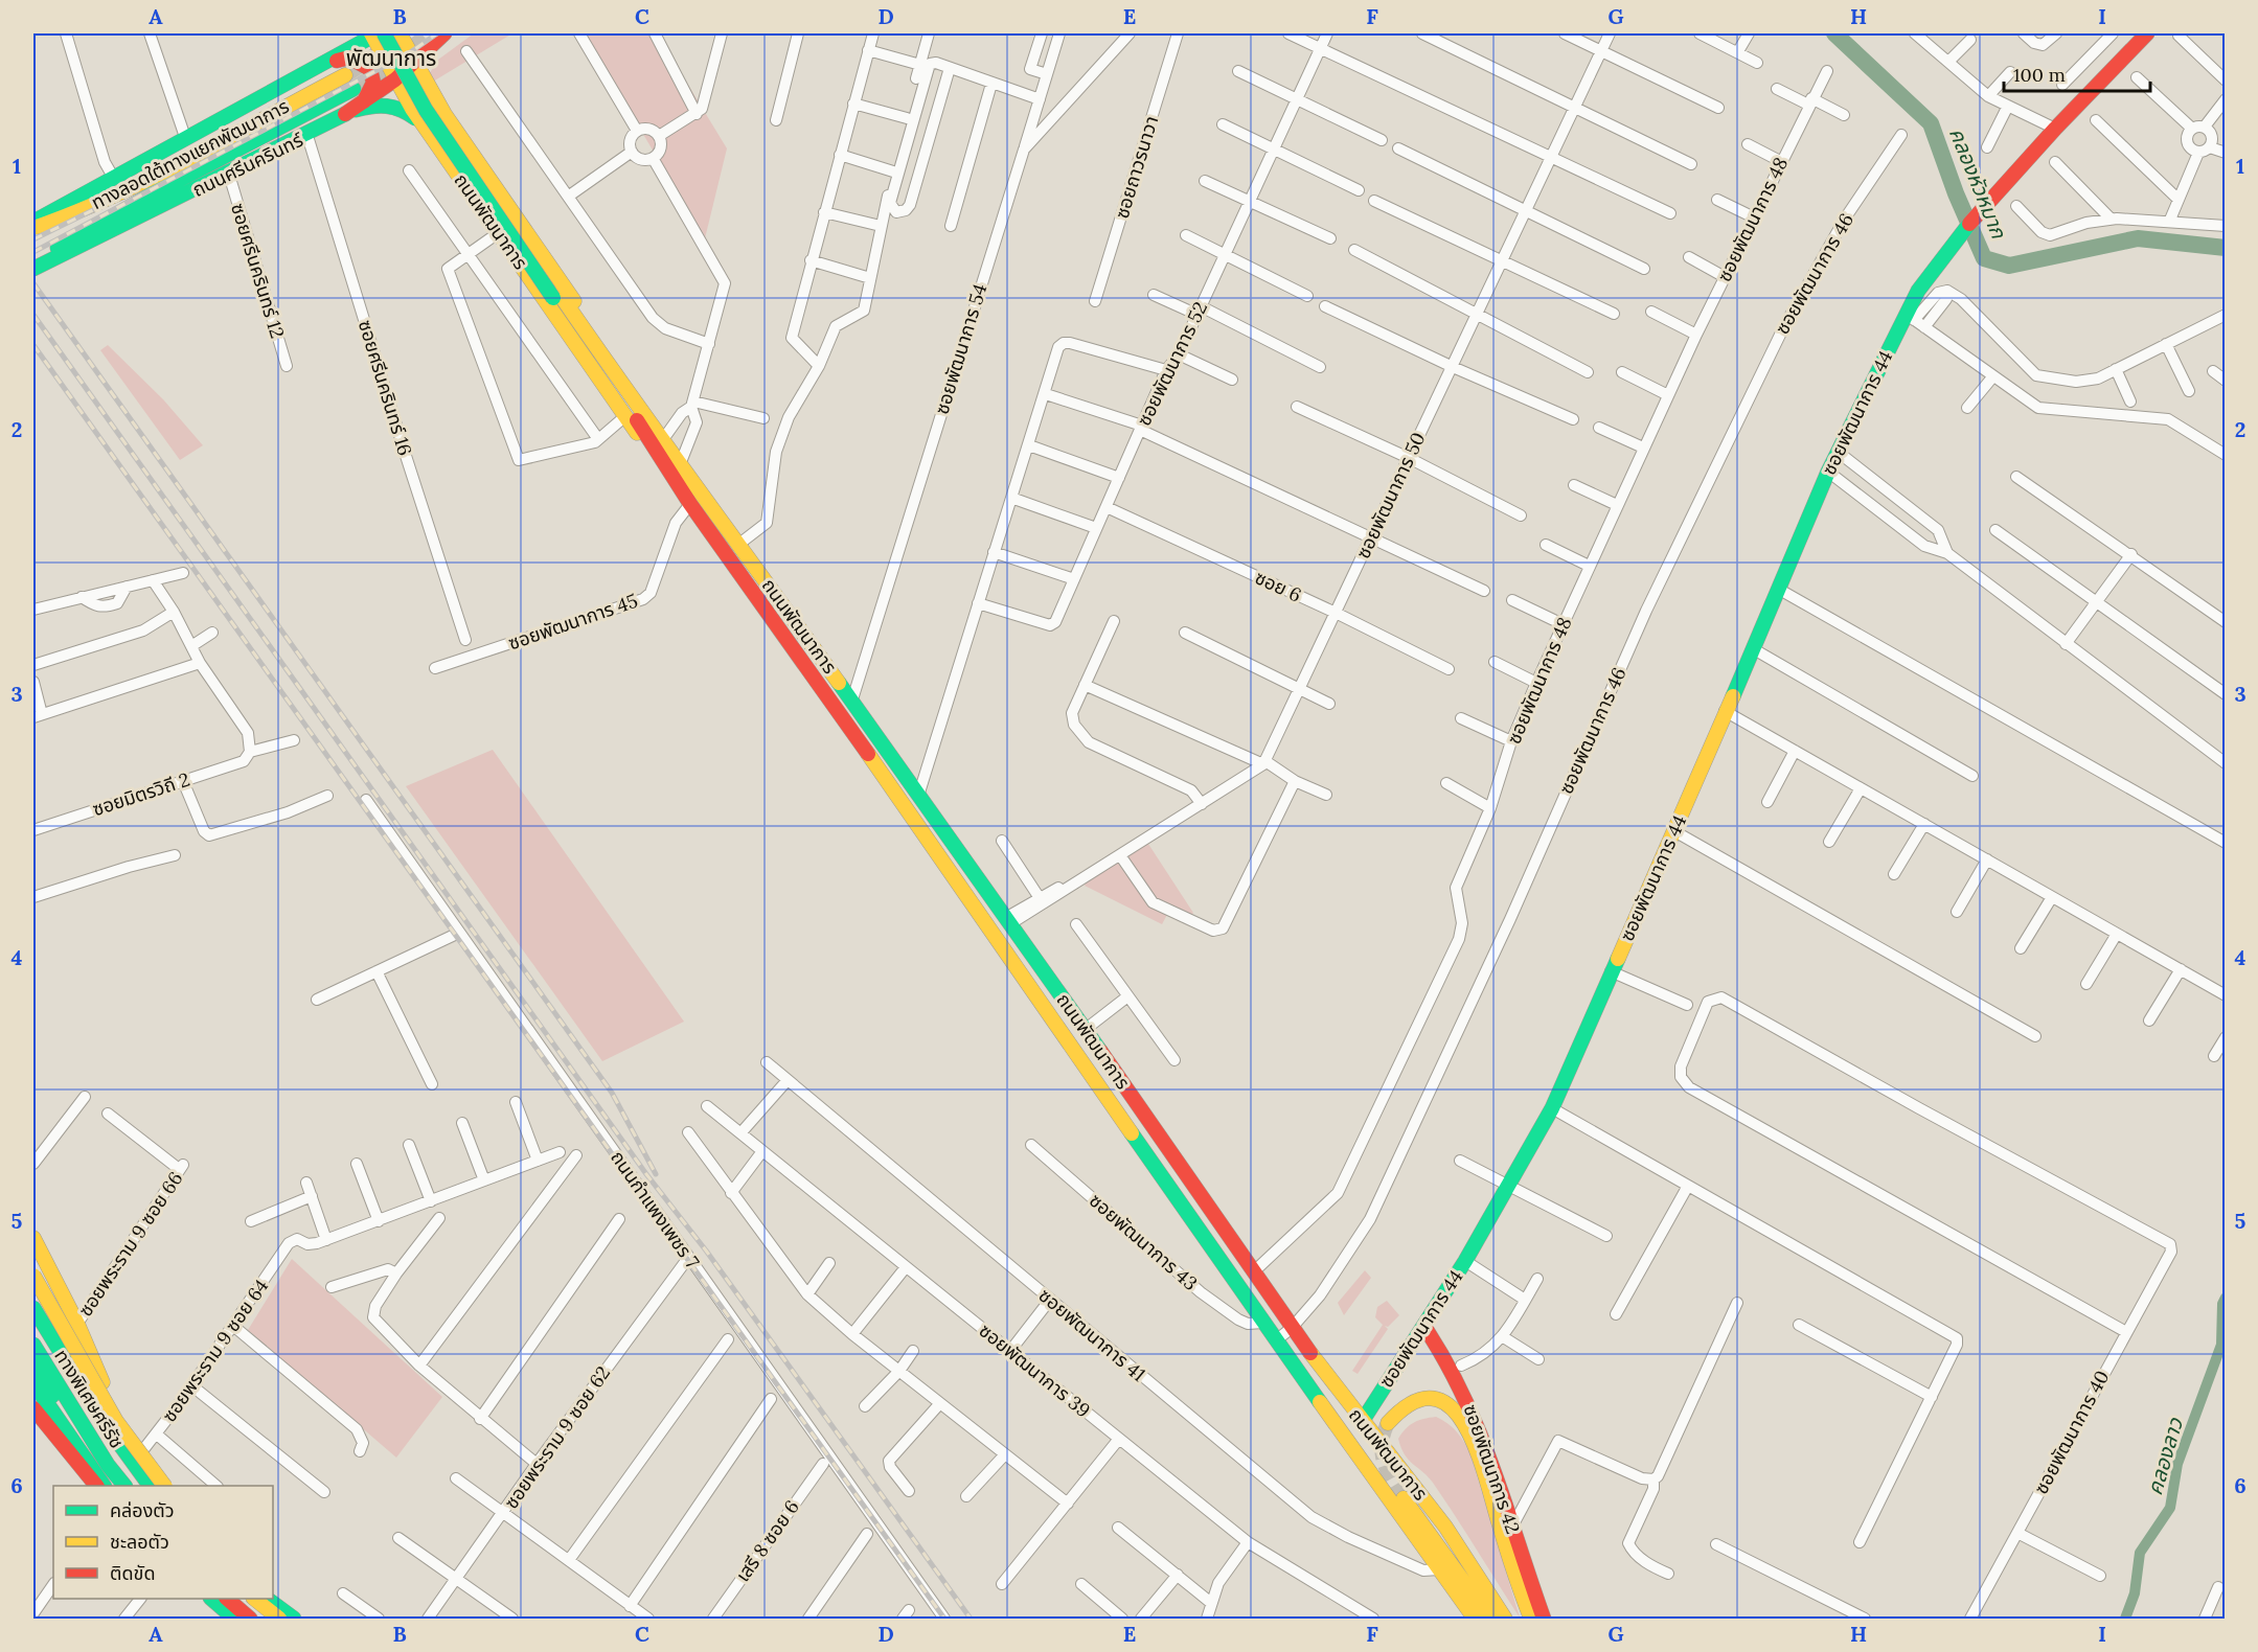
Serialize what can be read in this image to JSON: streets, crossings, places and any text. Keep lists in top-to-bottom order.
{
  "streets": {
    "main road": [
      "ทางลอดใต้ทางแยกพัฒนาการ",
      "ถนนศรีนครินทร์",
      "ถนนพัฒนาการ",
      "ซอยพัฒนาการ 44",
      "ทางพิเศษศรีรัช",
      "ซอยพัฒนาการ 42"
    ],
    "street": [
      "ซอยถาวรนาวา",
      "ซอยพัฒนาการ 48",
      "ซอยศรีนครินทร์ 12",
      "ซอยพัฒนาการ 46",
      "ซอยพัฒนาการ 54",
      "ซอยพัฒนาการ 52",
      "ซอยศรีนครินทร์ 16",
      "ซอยพัฒนาการ 50",
      "ซอย 6",
      "ซอยพัฒนาการ 45",
      "ซอยมิตรวิถี 2",
      "ถนนกำแพงเพชร 7",
      "ซอยพัฒนาการ 43",
      "ซอยพระราม 9 ซอย 66",
      "ซอยพัฒนาการ 41",
      "ซอยพระราม 9 ซอย 64",
      "ซอยพัฒนาการ 39",
      "ซอยพัฒนาการ 40",
      "ซอยพระราม 9 ซอย 62",
      "เสรี 8 ซอย 6"
    ]
  },
  "crossings": [
    ["ถนนศรีนครินทร์", "ถนนพัฒนาการ"],
    ["ถนนศรีนครินทร์", "ซอยศรีนครินทร์ 12"],
    ["ถนนศรีนครินทร์", "ซอยศรีนครินทร์ 16"],
    ["ซอยพัฒนาการ 48", "ถนนพัฒนาการ"],
    ["ถนนพัฒนาการ", "ซอยพัฒนาการ 46"],
    ["ถนนพัฒนาการ", "ซอยพัฒนาการ 54"],
    ["ถนนพัฒนาการ", "ซอยพัฒนาการ 44"],
    ["ถนนพัฒนาการ", "ซอยพัฒนาการ 45"],
    ["ถนนพัฒนาการ", "ซอยพัฒนาการ 43"],
    ["ถนนพัฒนาการ", "ซอยพัฒนาการ 41"],
    ["ซอยพัฒนาการ 52", "ซอย 6"],
    ["ซอยพัฒนาการ 44", "ซอยพัฒนาการ 42"],
    ["ซอยพัฒนาการ 50", "ซอย 6"],
    ["ถนนกำแพงเพชร 7", "ซอยพระราม 9 ซอย 62"]
  ],
  "districts": ["พัฒนาการ"],
  "water": ["คลองหัวหมาก", "คลองลาว"],
  "legend": ["คล่องตัว", "ชะลอตัว", "ติดขัด"],
  "scale_bar": "100 m",
  "grid": {
    "columns": [
      "A",
      "B",
      "C",
      "D",
      "E",
      "F",
      "G",
      "H",
      "I"
    ],
    "rows": [
      "1",
      "2",
      "3",
      "4",
      "5",
      "6"
    ]
  }
}
